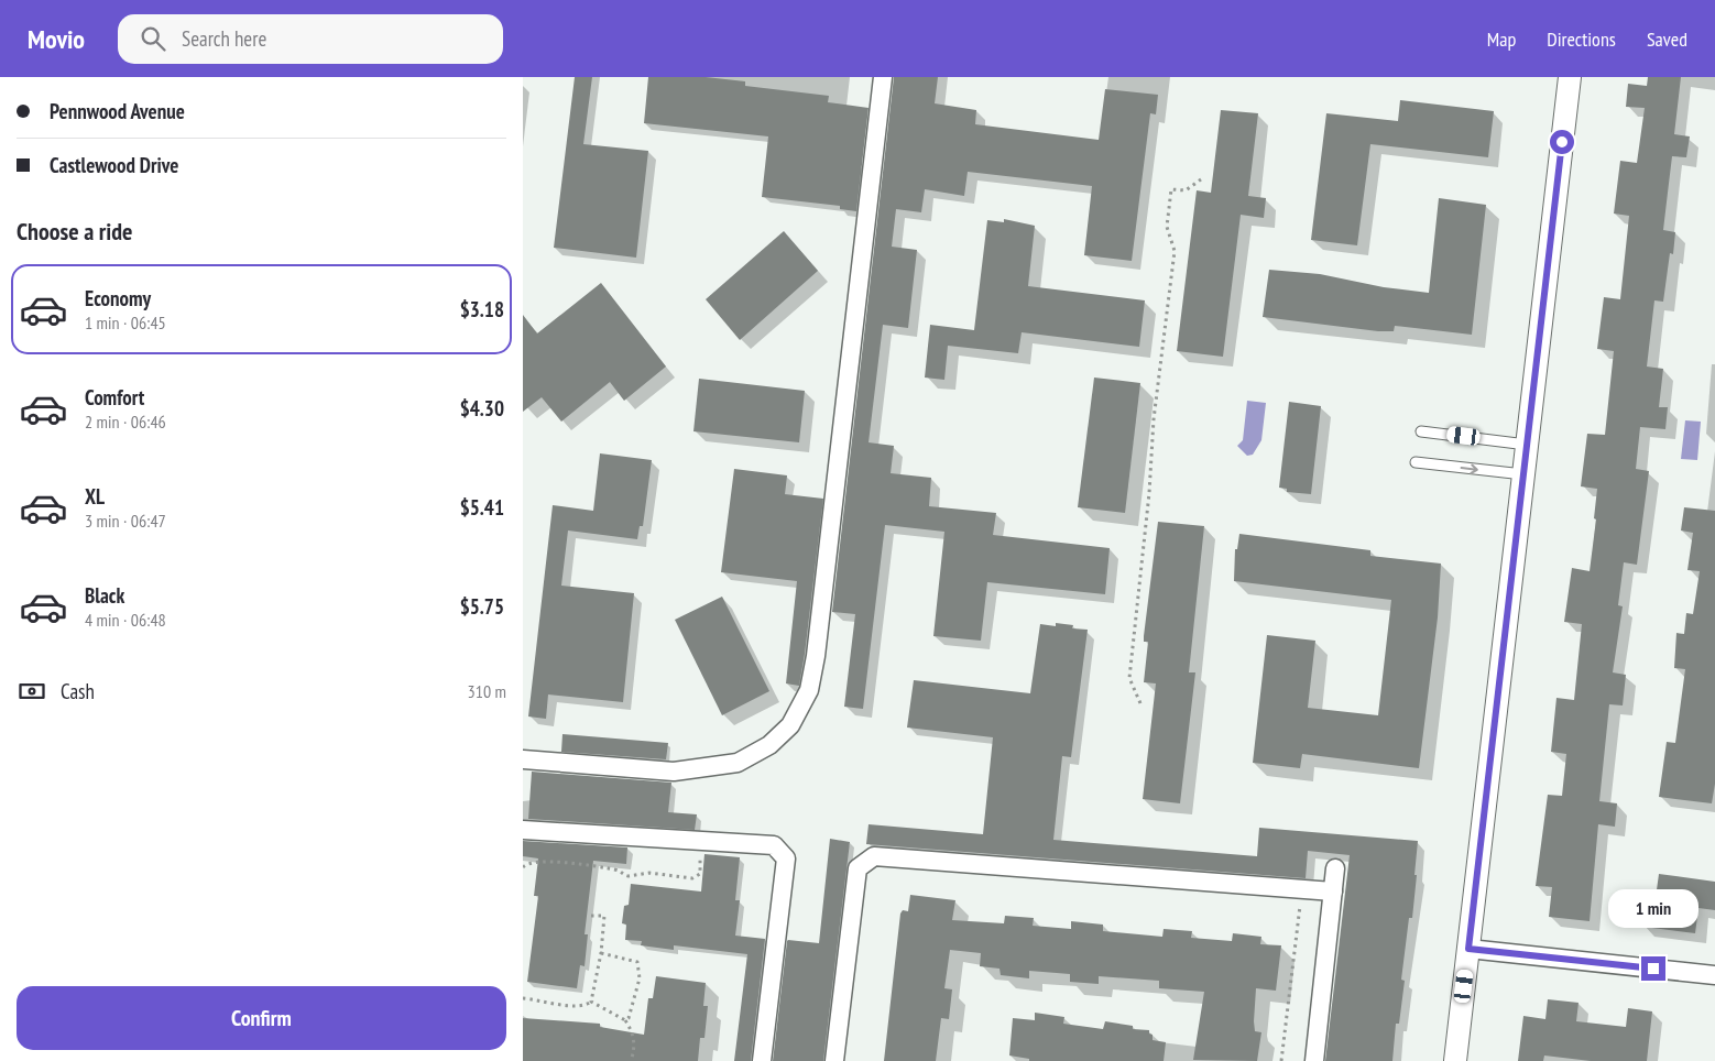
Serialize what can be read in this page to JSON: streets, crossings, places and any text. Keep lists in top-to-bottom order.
{
  "page": {
    "header": "Movio",
    "search": "Search here",
    "nav": ["Map", "Directions", "Saved"],
    "banner": ["Pennwood Avenue", "Castlewood Drive"],
    "heading": "Choose a ride",
    "list": [
      {
        "name": "Economy",
        "note": "1 min · 06:45",
        "value": "$3.18"
      },
      {
        "name": "Comfort",
        "note": "2 min · 06:46",
        "value": "$4.30"
      },
      {
        "name": "XL",
        "note": "3 min · 06:47",
        "value": "$5.41"
      },
      {
        "name": "Black",
        "note": "4 min · 06:48",
        "value": "$5.75"
      }
    ],
    "pay": ["Cash", "310 m"],
    "bubble": "1 min",
    "buttons": "Confirm"
  }
}
